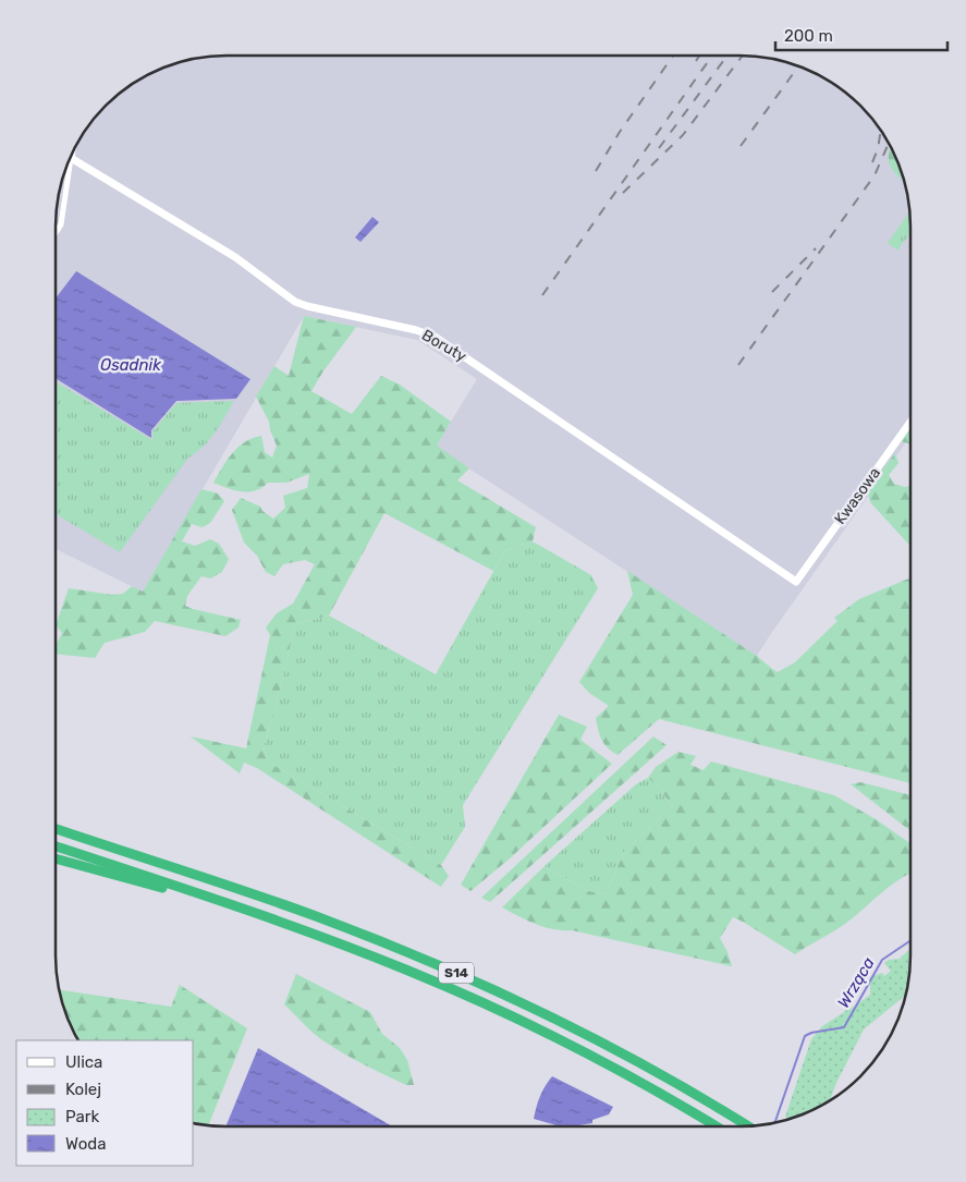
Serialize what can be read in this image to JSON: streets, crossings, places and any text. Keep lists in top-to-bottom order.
{
  "streets": {
    "highway": ["S14"],
    "street": ["Boruty", "Kwasowa"]
  },
  "crossings": [
    ["Boruty", "Kwasowa"]
  ],
  "water": ["Osadnik", "Wrząca"],
  "legend": [
    "Ulica",
    "Kolej",
    "Park",
    "Woda"
  ],
  "scale_bar": "200 m"
}
